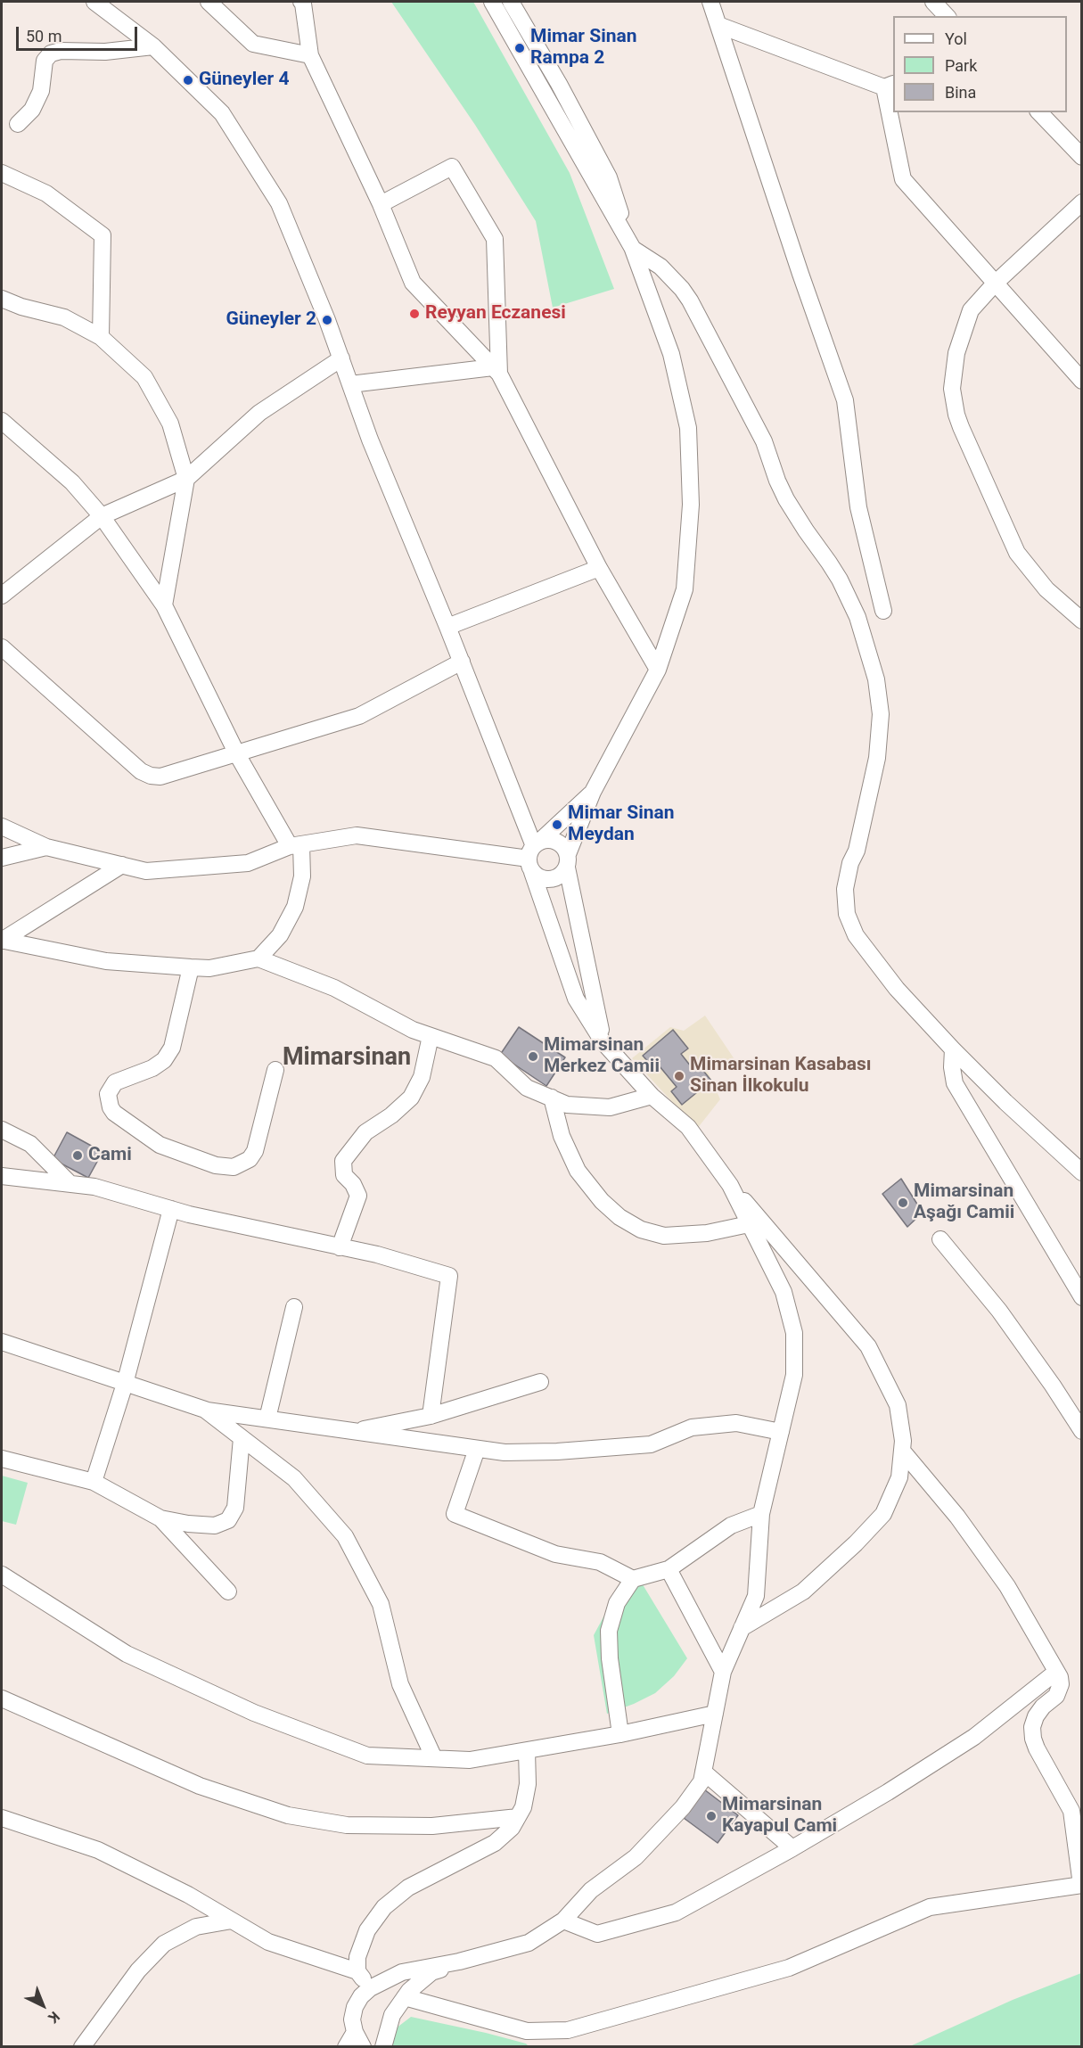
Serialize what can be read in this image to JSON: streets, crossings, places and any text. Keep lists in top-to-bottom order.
{
  "districts": ["Mimarsinan"],
  "places": [
    "Mimar Sinan Rampa 2",
    "Güneyler 4",
    "Reyyan Eczanesi",
    "Güneyler 2",
    "Mimar Sinan Meydan",
    "Mimarsinan Merkez Camii",
    "Mimarsinan Kasabası Sinan İlkokulu",
    "Cami",
    "Mimarsinan Aşağı Camii",
    "Mimarsinan Kayapul Cami"
  ],
  "legend": ["Yol", "Park", "Bina"],
  "scale_bar": "50 m",
  "north": "bottom right"
}
